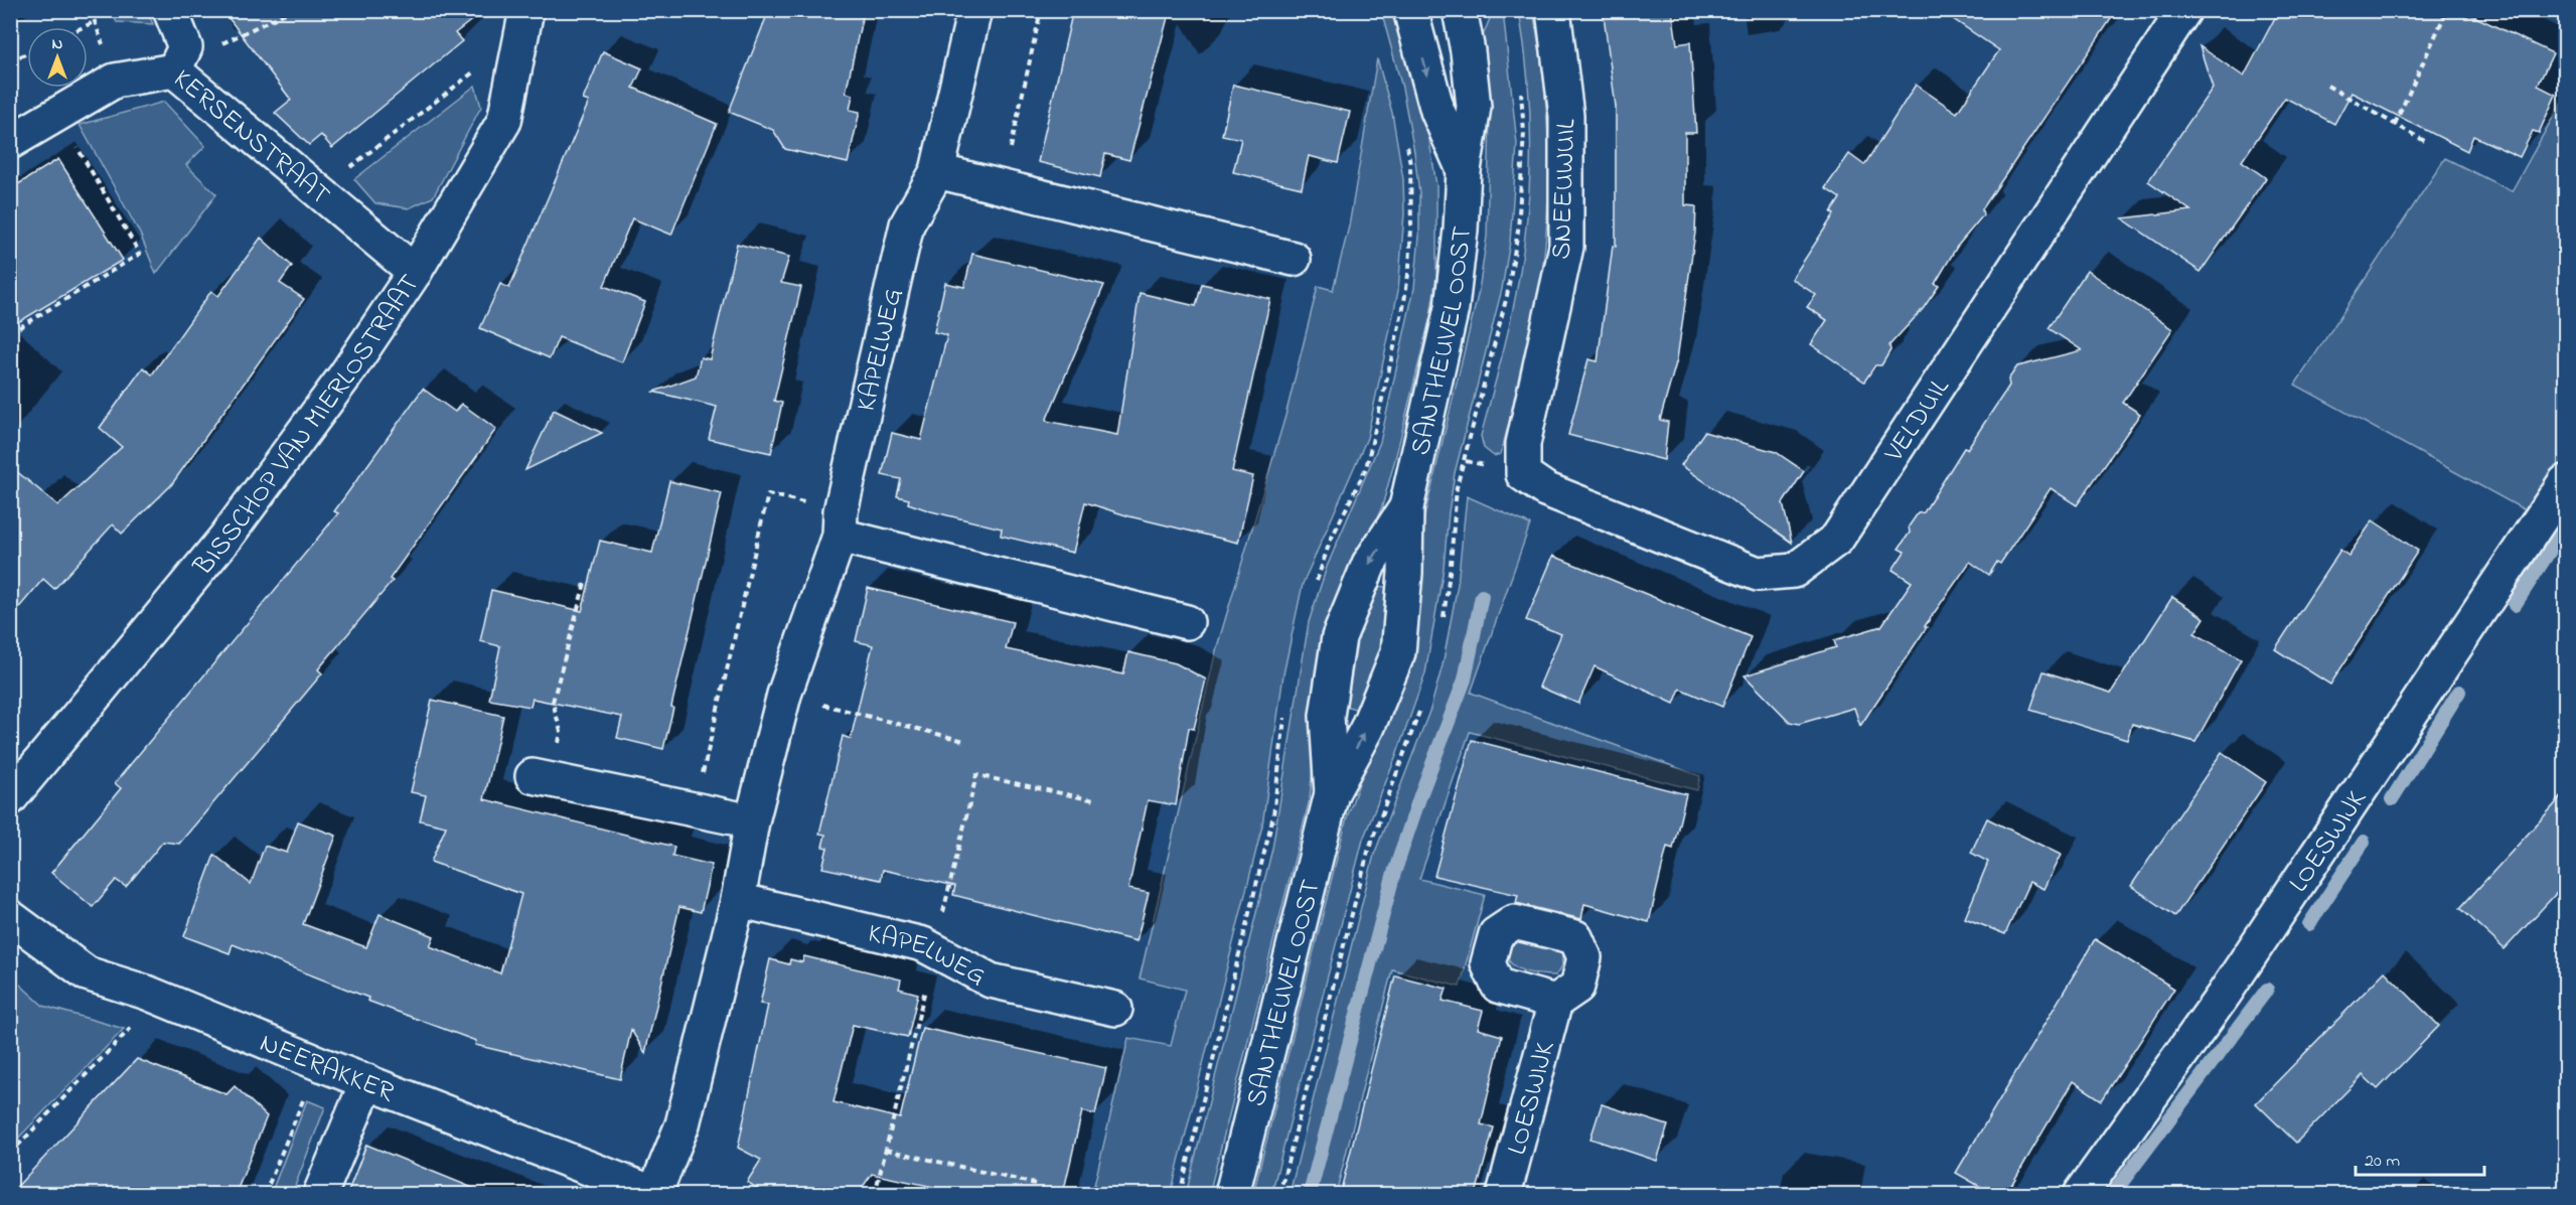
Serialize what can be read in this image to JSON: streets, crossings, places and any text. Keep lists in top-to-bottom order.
{
  "streets": {
    "street": [
      "KERSENSTRAAT",
      "SNEEUWUIL",
      "SANTHEUVEL OOST",
      "KAPELWEG",
      "VELDUIL",
      "BISSCHOP VAN MIERLOSTRAAT",
      "LOESWIJK",
      "NEERAKKER"
    ]
  },
  "crossings": [
    ["KERSENSTRAAT", "BISSCHOP VAN MIERLOSTRAAT"],
    ["SNEEUWUIL", "VELDUIL"],
    ["KAPELWEG", "NEERAKKER"]
  ],
  "scale_bar": "20 m",
  "north": "top"
}
